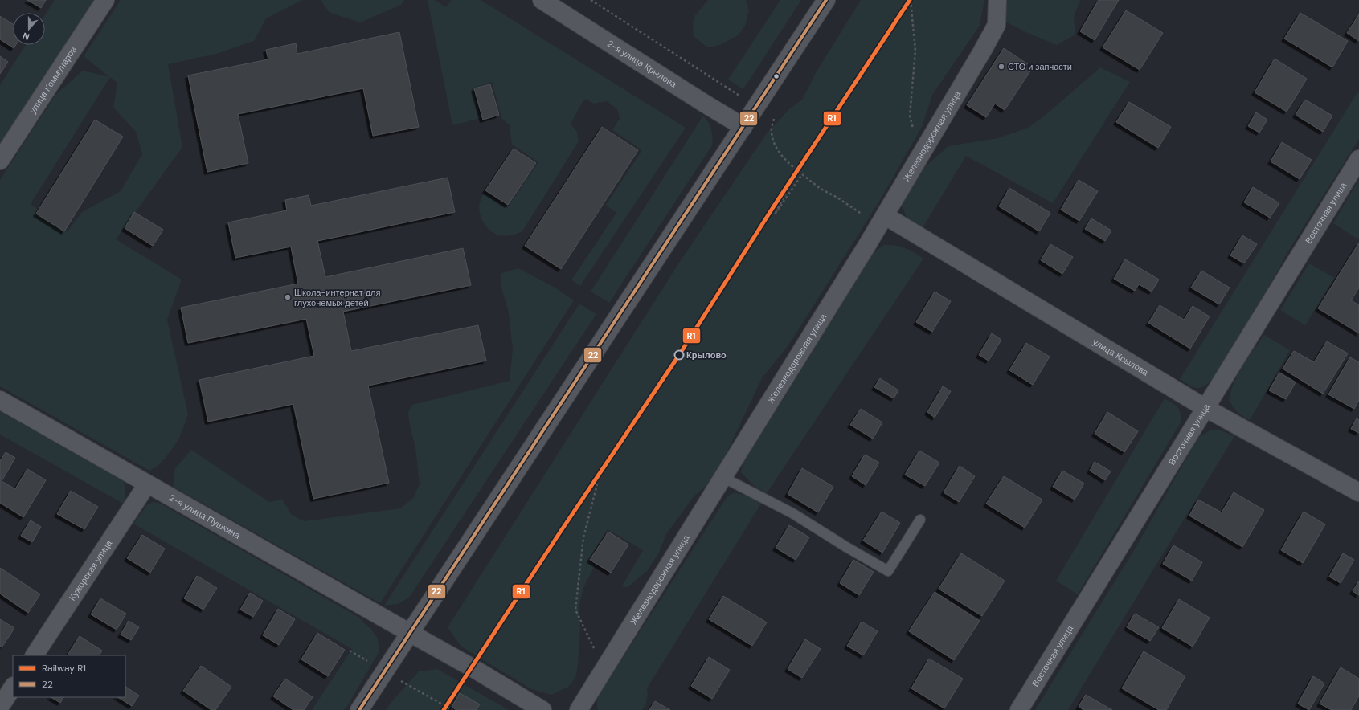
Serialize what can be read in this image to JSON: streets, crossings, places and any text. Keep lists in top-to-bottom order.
{
  "streets": {
    "street": [
      "2-я улица Крылова",
      "улица Коммунаров",
      "Железнодорожная улица",
      "Восточная улица",
      "улица Крылова",
      "2-я улица Пушкина",
      "Кужорская улица"
    ]
  },
  "crossings": [
    ["Железнодорожная улица", "улица Крылова"],
    ["Восточная улица", "улица Крылова"],
    ["2-я улица Пушкина", "Кужорская улица"]
  ],
  "places": ["СТО и запчасти", "Школа-интернат для глухонемых детей", "Крылово"],
  "lines": ["rail line R1", "transit line 22"],
  "legend": ["Railway R1", "22"],
  "north": "bottom"
}
